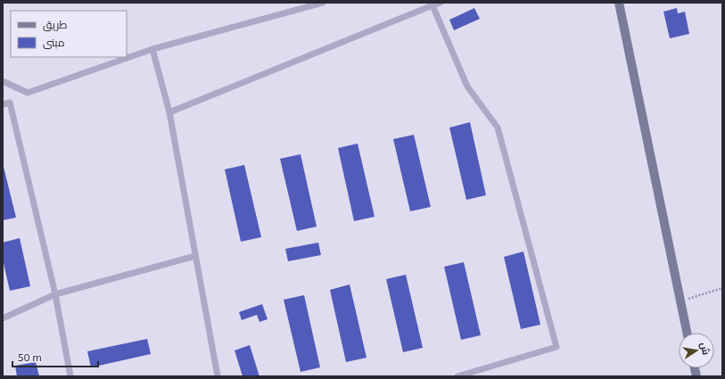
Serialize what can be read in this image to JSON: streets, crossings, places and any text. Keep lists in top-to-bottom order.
{
  "legend": ["طريق", "مبنى"],
  "scale_bar": "50 m",
  "north": "right"
}
